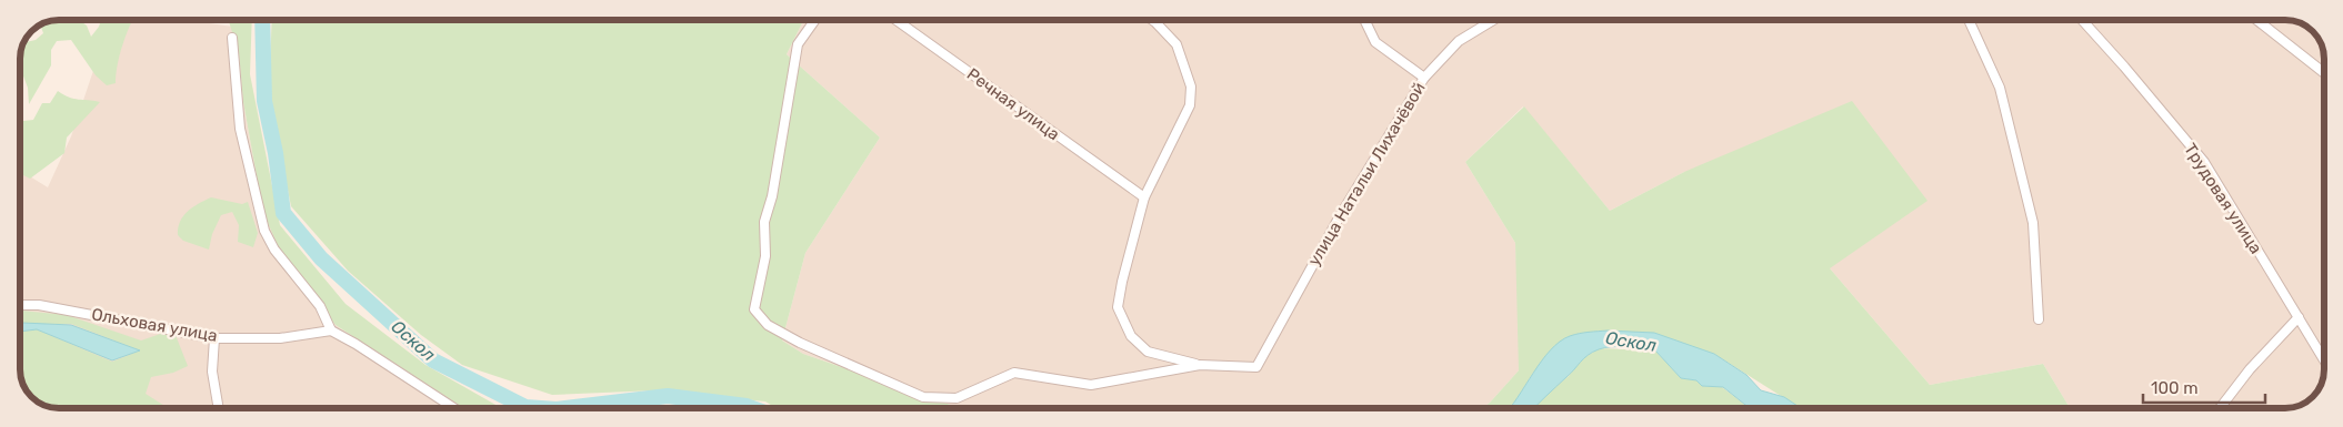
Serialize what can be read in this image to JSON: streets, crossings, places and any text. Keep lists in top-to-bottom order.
{
  "streets": {
    "street": [
      "Речная улица",
      "улица Натальи Лихачёвой",
      "Трудовая улица",
      "Ольховая улица"
    ]
  },
  "water": ["Оскол"],
  "scale_bar": "100 m"
}
